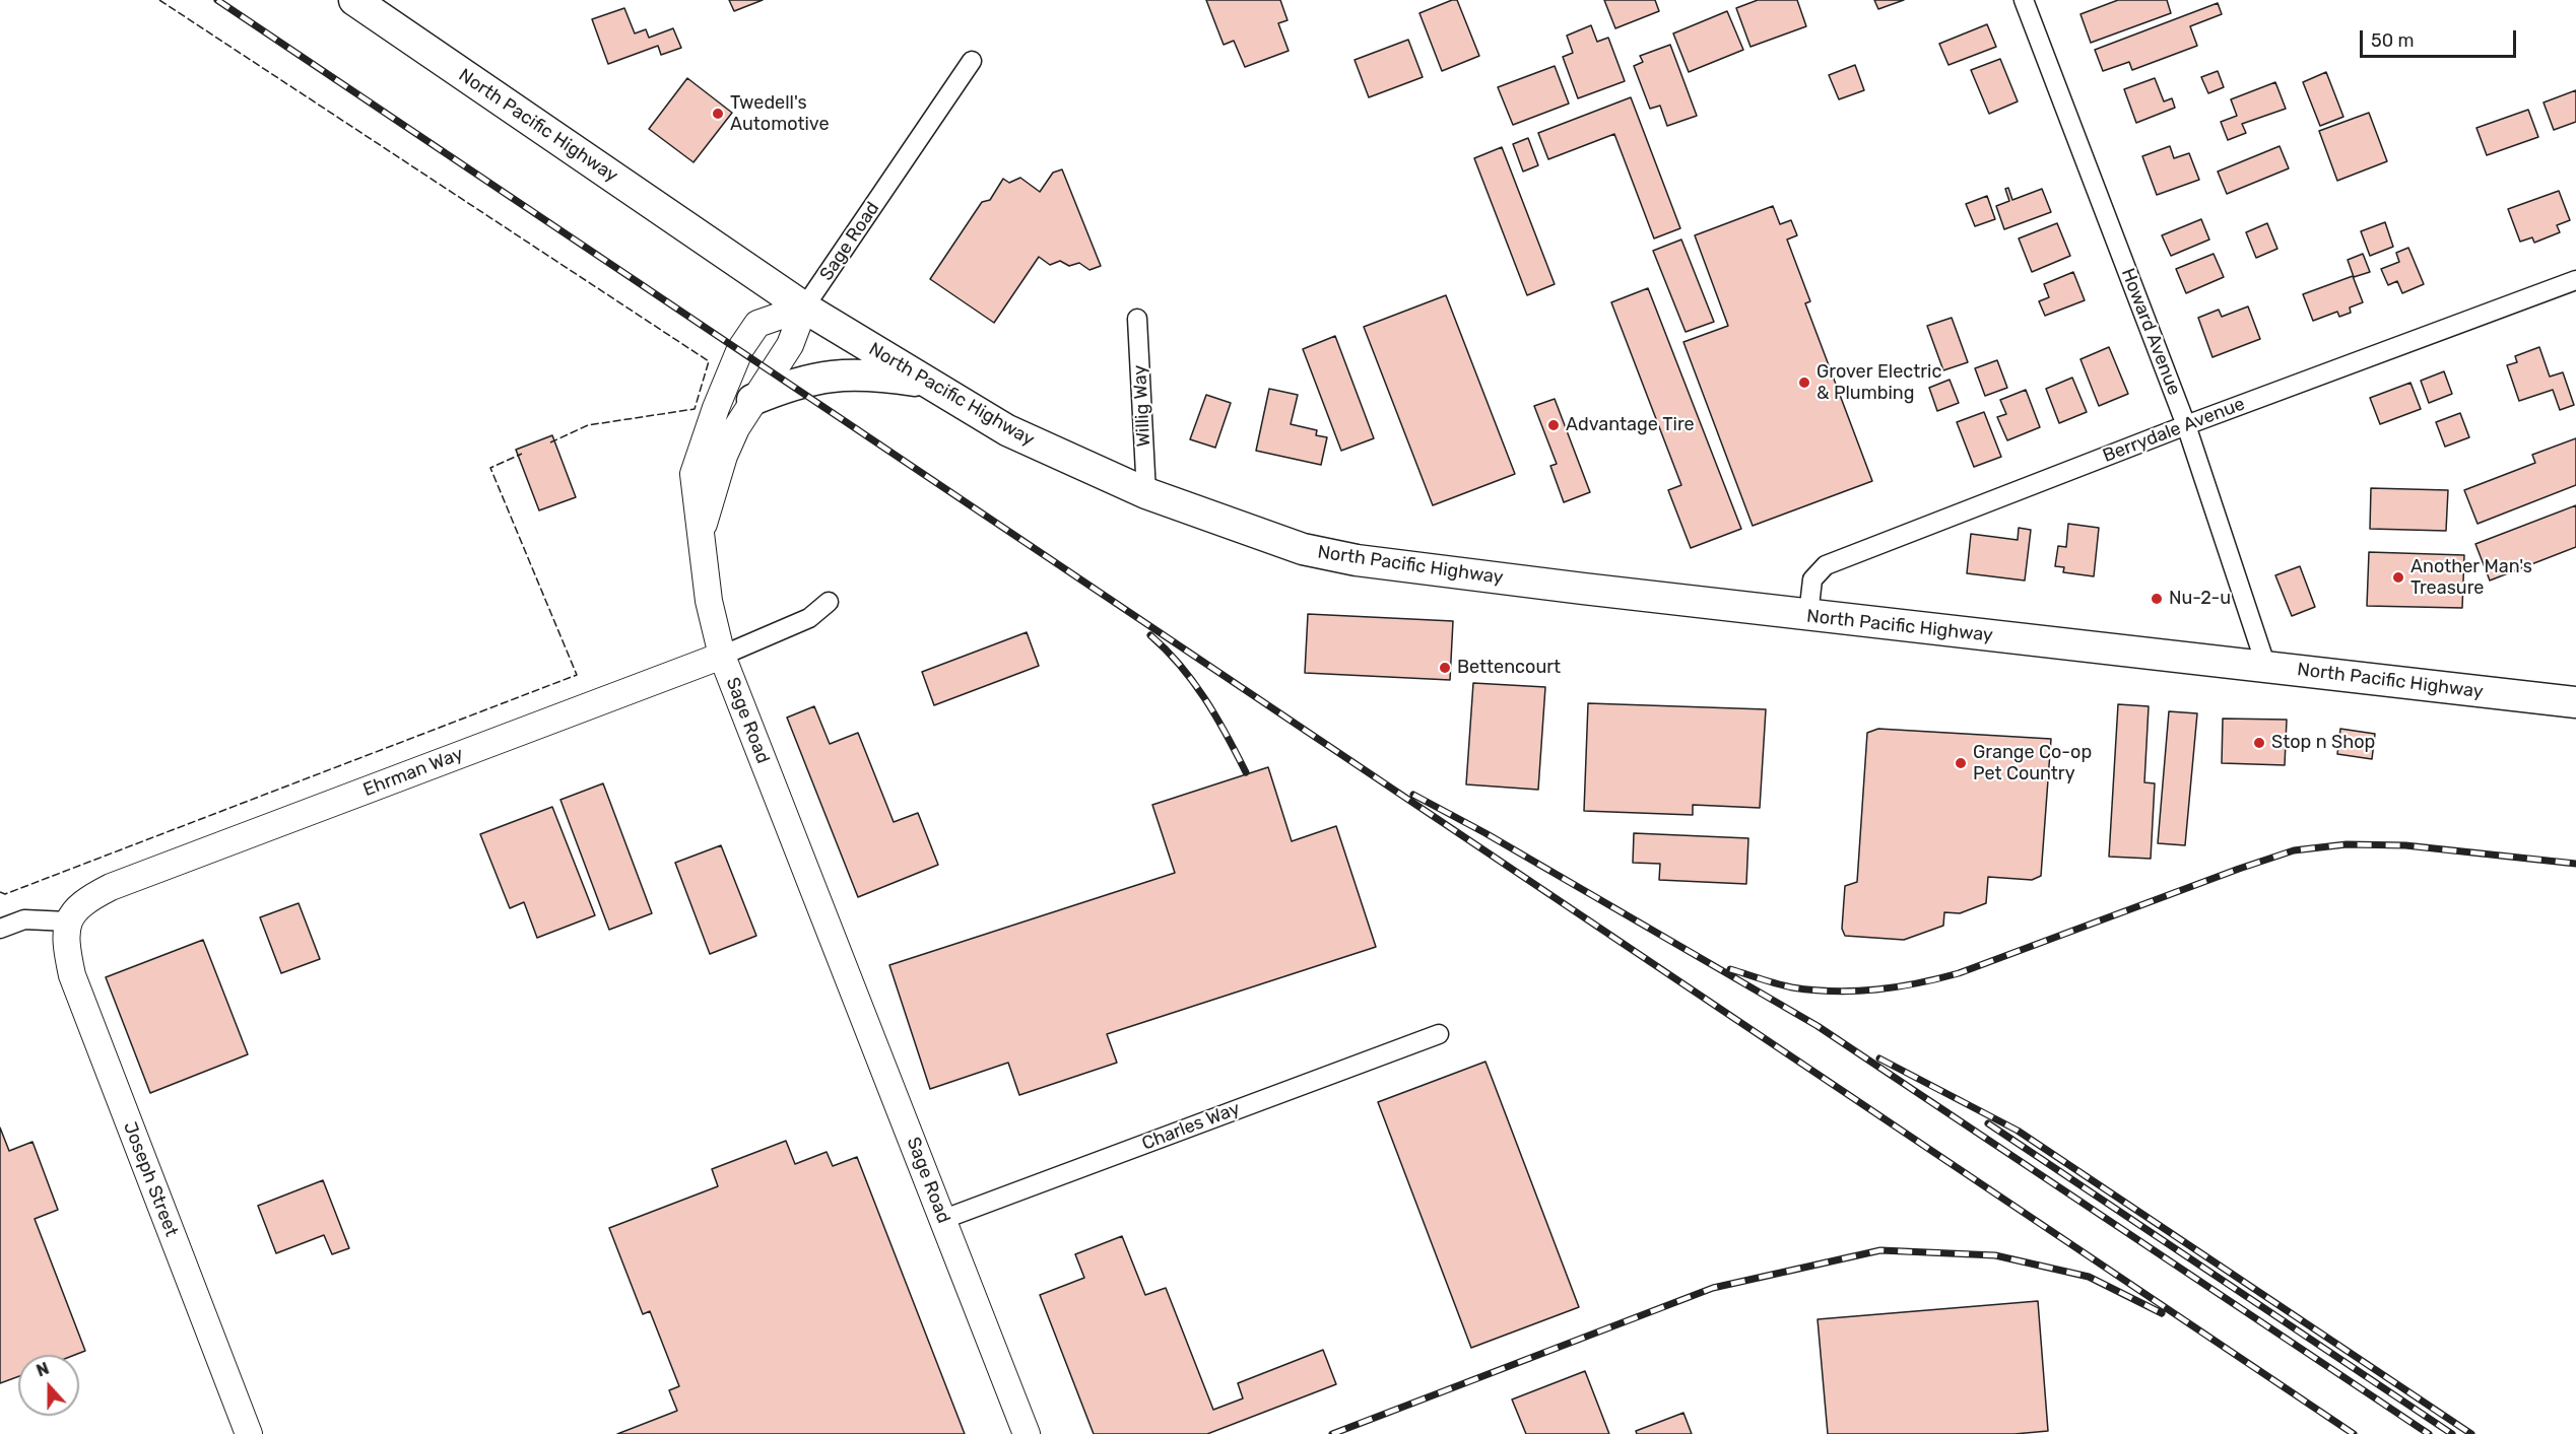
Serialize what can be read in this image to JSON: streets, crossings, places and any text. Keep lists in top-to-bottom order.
{
  "streets": {
    "main road": [
      "North Pacific Highway",
      "Sage Road",
      "Ehrman Way",
      "Joseph Street"
    ],
    "street": [
      "Howard Avenue",
      "Willig Way",
      "Berrydale Avenue",
      "Charles Way"
    ]
  },
  "crossings": [
    ["North Pacific Highway", "Sage Road"],
    ["North Pacific Highway", "Howard Avenue"],
    ["North Pacific Highway", "Willig Way"],
    ["North Pacific Highway", "Berrydale Avenue"],
    ["Sage Road", "Ehrman Way"],
    ["Sage Road", "Charles Way"],
    ["Howard Avenue", "Berrydale Avenue"],
    ["Ehrman Way", "Joseph Street"]
  ],
  "places": [
    "Twedell's Automotive",
    "Grover Electric & Plumbing",
    "Advantage Tire",
    "Another Man's Treasure",
    "Nu-2-u",
    "Bettencourt",
    "Stop n Shop",
    "Grange Co-op Pet Country"
  ],
  "scale_bar": "50 m",
  "north": "top"
}
